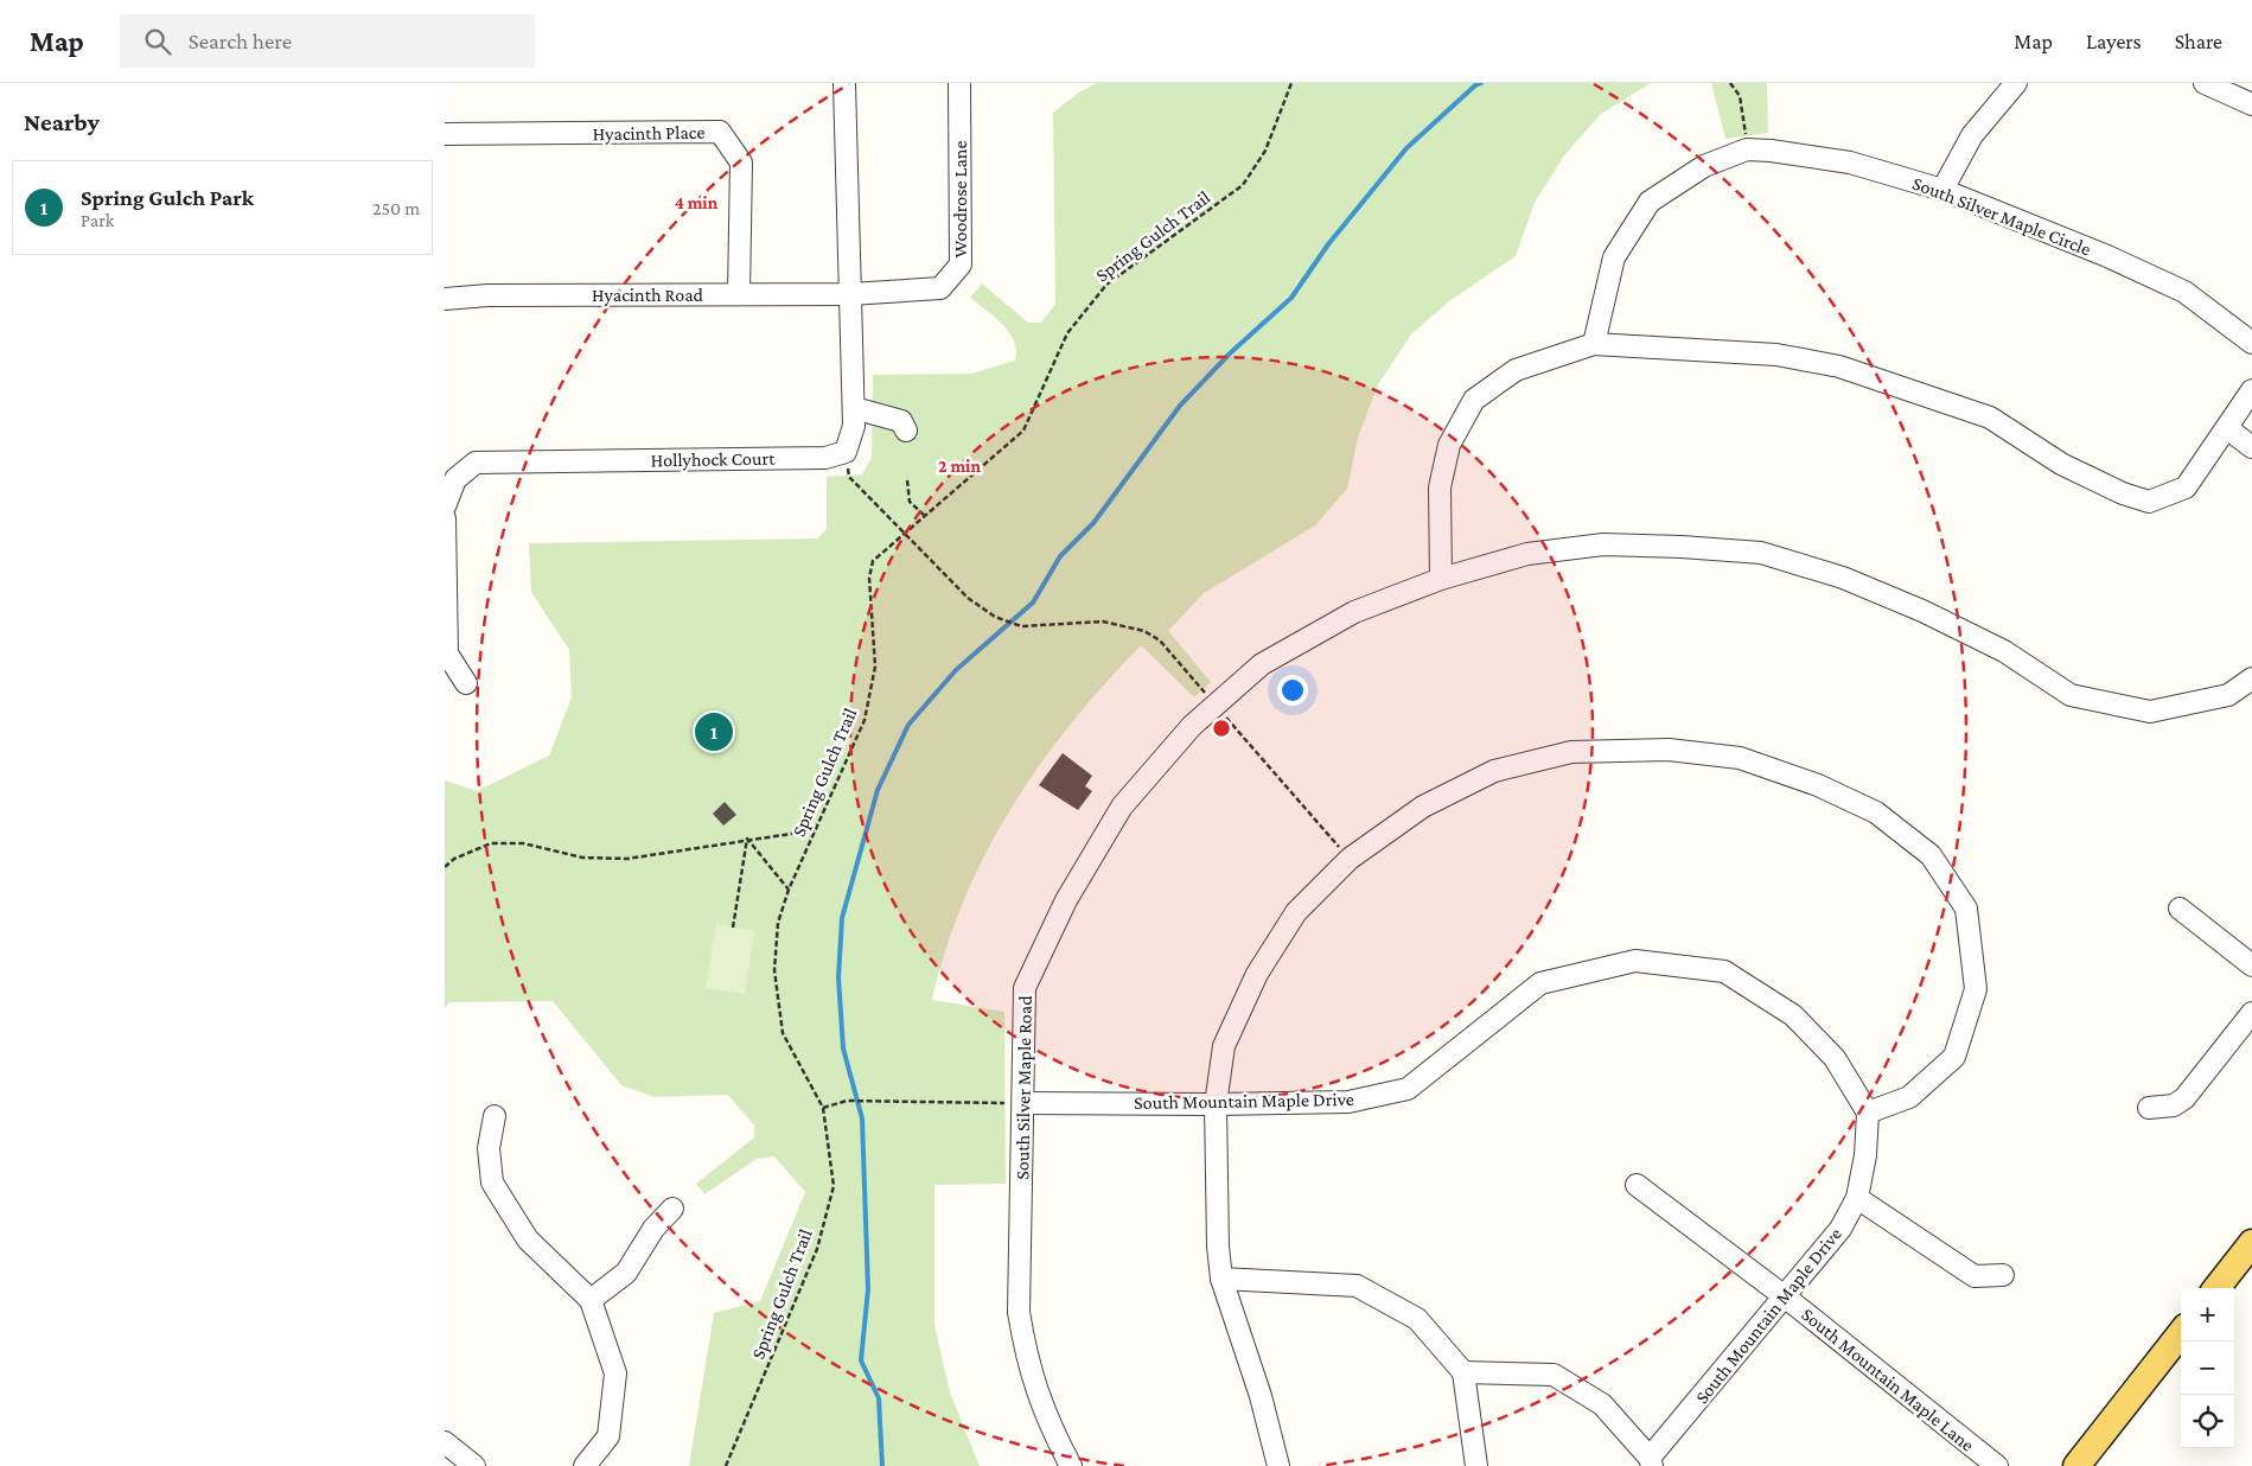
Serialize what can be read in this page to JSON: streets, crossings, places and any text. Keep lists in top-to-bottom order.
{
  "streets": {
    "street": [
      "Hyacinth Place",
      "Woodrose Lane",
      "South Silver Maple Circle",
      "Hyacinth Road",
      "Hollyhock Court",
      "South Silver Maple Road",
      "South Mountain Maple Drive",
      "South Mountain Maple Lane"
    ],
    "path": ["Spring Gulch Trail"]
  },
  "crossings": [
    ["Hyacinth Place", "Hyacinth Road"],
    ["Woodrose Lane", "Hyacinth Road"],
    ["South Silver Maple Road", "South Mountain Maple Drive"],
    ["South Mountain Maple Drive", "South Mountain Maple Lane"]
  ],
  "page": {
    "header": "Map",
    "search": "Search here",
    "nav": ["Map", "Layers", "Share"],
    "heading": "Nearby",
    "list": [
      {
        "mark": "1",
        "name": "Spring Gulch Park",
        "note": "Park",
        "value": "250 m"
      }
    ],
    "pins": "1",
    "map_buttons": ["+", "−"]
  },
  "rings": ["4 min", "2 min"]
}
